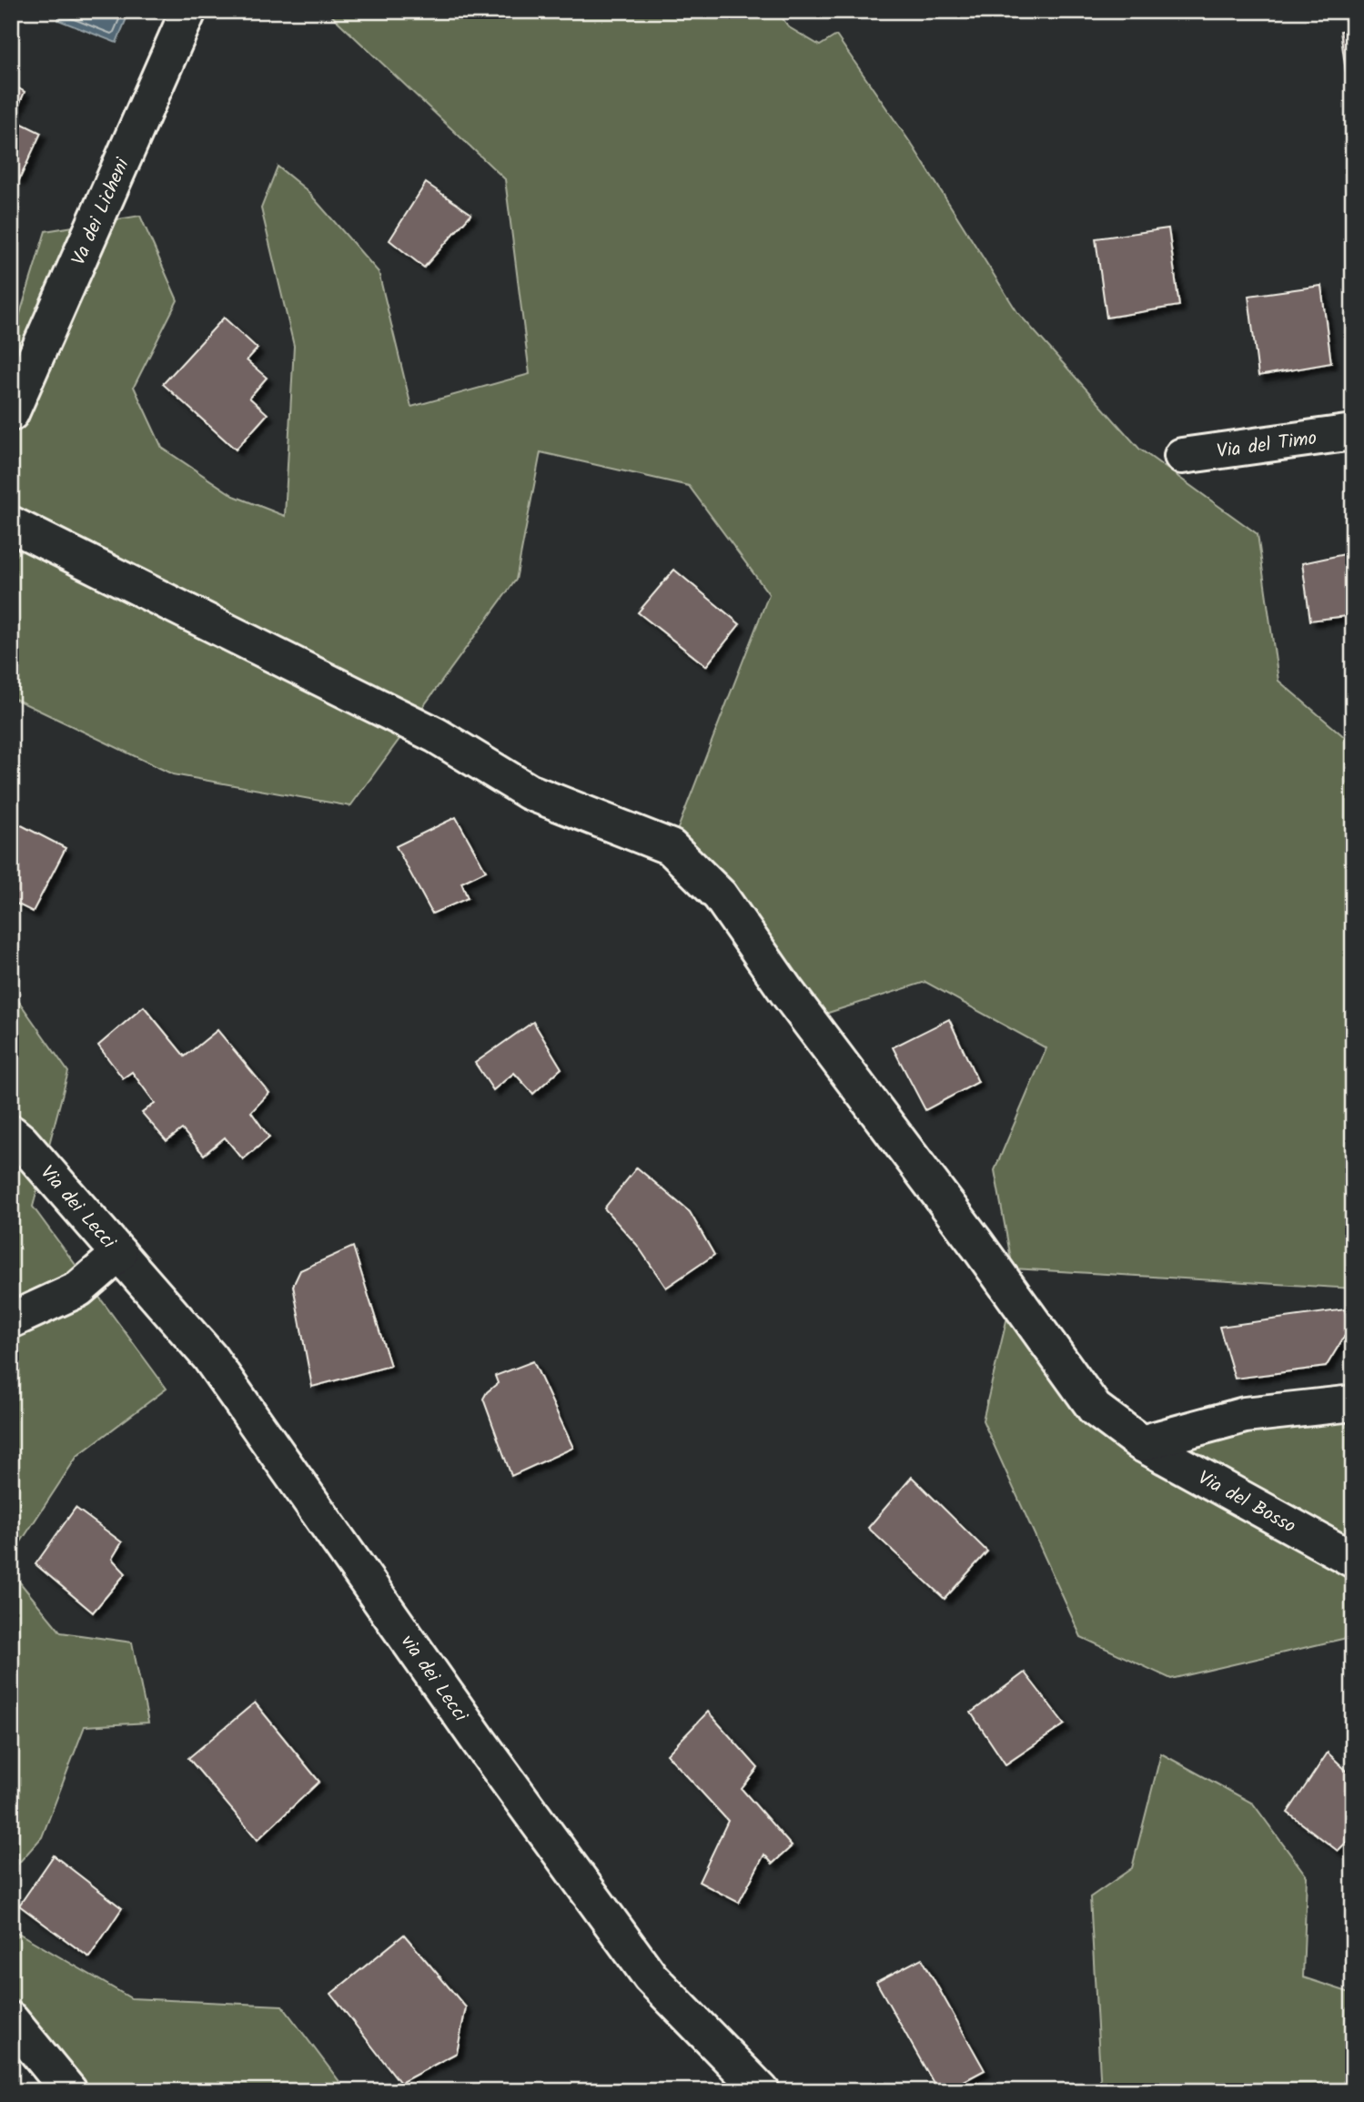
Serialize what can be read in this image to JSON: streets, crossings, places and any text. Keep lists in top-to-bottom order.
{
  "streets": {
    "street": [
      "Va dei Licheni",
      "Via del Timo",
      "Via dei Lecci",
      "Via del Bosso",
      "via dei Lecci"
    ]
  },
  "crossings": [
    ["Via dei Lecci", "via dei Lecci"]
  ]
}
